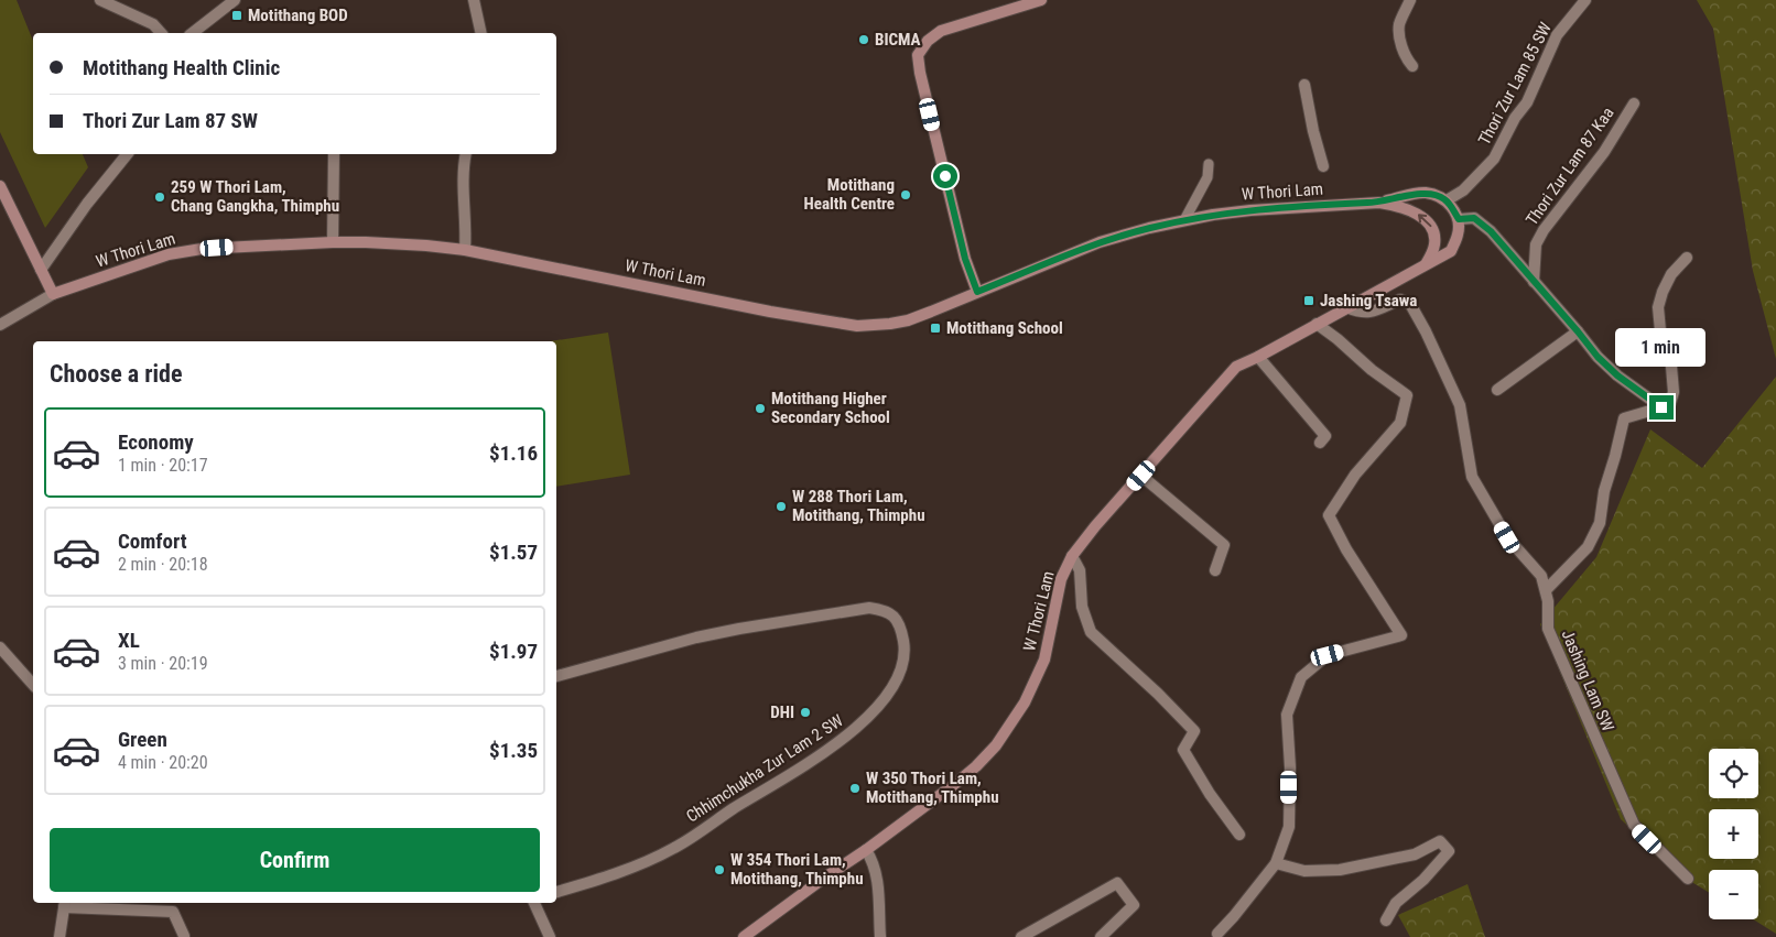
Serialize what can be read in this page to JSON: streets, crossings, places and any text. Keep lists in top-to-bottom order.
{
  "streets": {
    "main road": ["W Thori Lam"],
    "street": [
      "Thori Zur Lam 85 SW",
      "Thori Zur Lam 87 Kaa",
      "Jashing Lam SW",
      "Chhimchukha Zur Lam 2 SW"
    ]
  },
  "crossings": [
    ["Thori Zur Lam 85 SW", "W Thori Lam"],
    ["W Thori Lam", "Jashing Lam SW"]
  ],
  "places": {
    "transit": ["Motithang BOD", "Jashing Tsawa", "Motithang School"],
    "other": [
      "BICMA",
      "Motithang Health Centre",
      "259 W Thori Lam, Chang Gangkha, Thimphu",
      "Motithang Higher Secondary School",
      "W 288 Thori Lam, Motithang, Thimphu",
      "DHI",
      "W 350 Thori Lam, Motithang, Thimphu",
      "W 354 Thori Lam, Motithang, Thimphu"
    ]
  },
  "page": {
    "banner": ["Motithang Health Clinic", "Thori Zur Lam 87 SW"],
    "bubble": "1 min",
    "heading": "Choose a ride",
    "list": [
      {
        "name": "Economy",
        "note": "1 min · 20:17",
        "value": "$1.16"
      },
      {
        "name": "Comfort",
        "note": "2 min · 20:18",
        "value": "$1.57"
      },
      {
        "name": "XL",
        "note": "3 min · 20:19",
        "value": "$1.97"
      },
      {
        "name": "Green",
        "note": "4 min · 20:20",
        "value": "$1.35"
      }
    ],
    "map_buttons": ["+", "−"],
    "buttons": "Confirm"
  }
}
